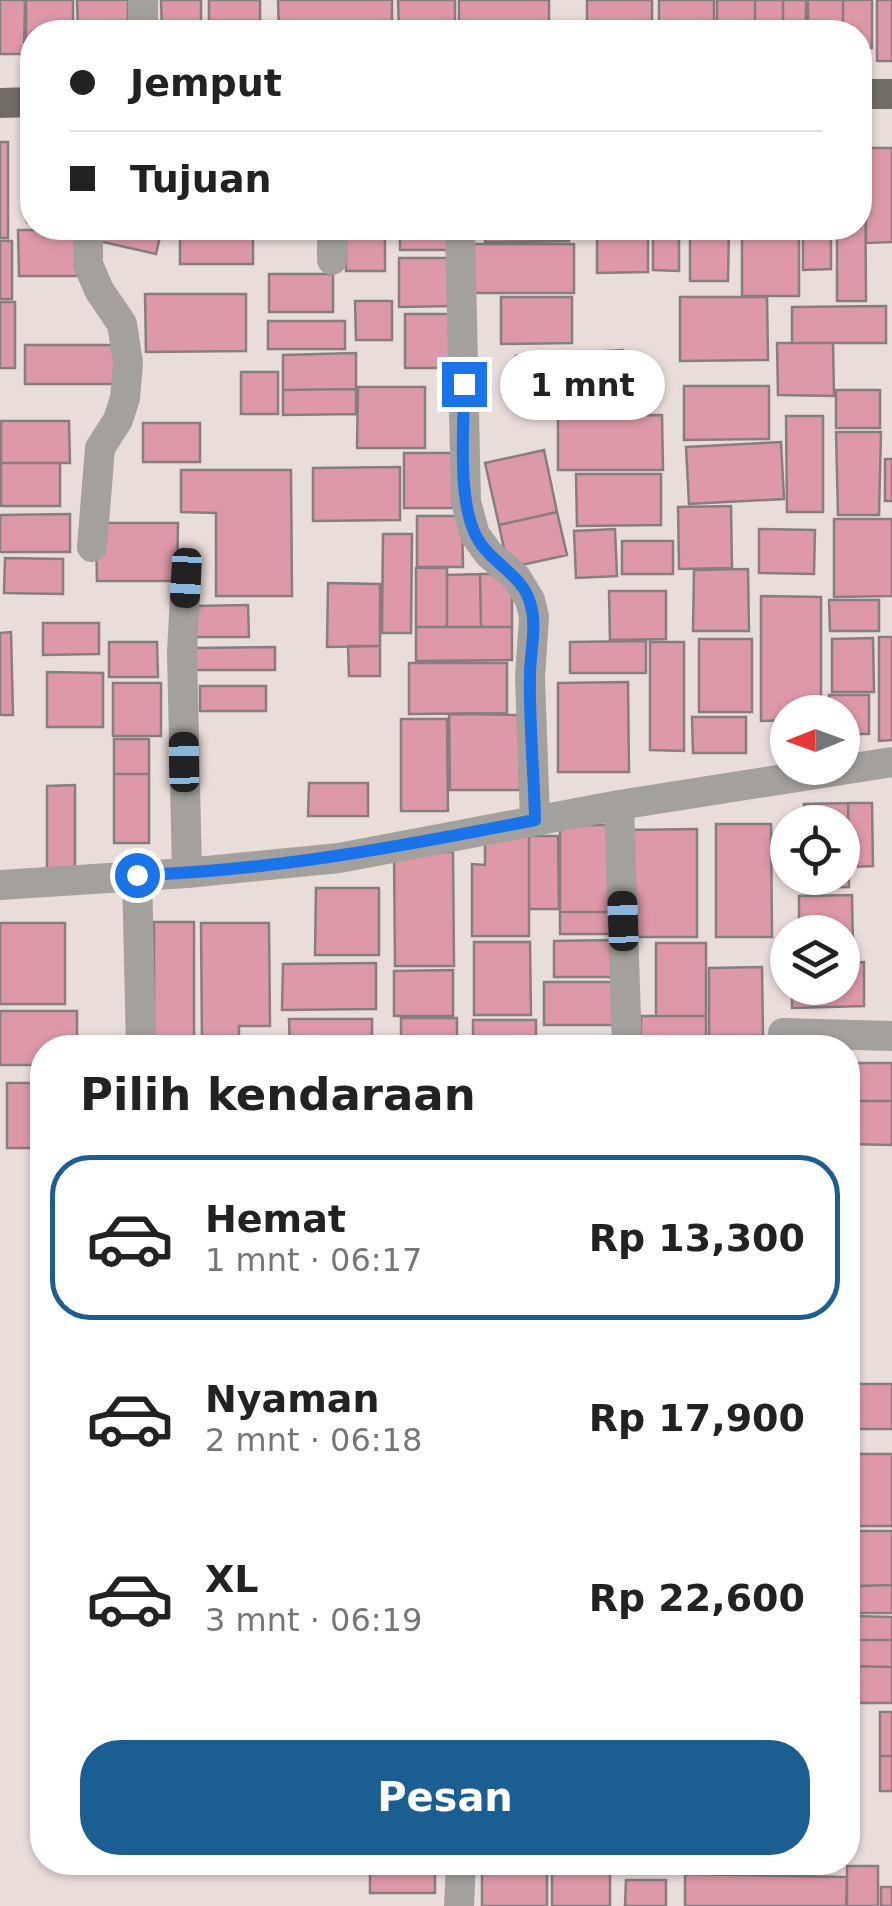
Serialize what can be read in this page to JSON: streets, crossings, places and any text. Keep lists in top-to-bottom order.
{
  "north": "left",
  "page": {
    "banner": ["Jemput", "Tujuan"],
    "bubble": "1 mnt",
    "heading": "Pilih kendaraan",
    "list": [
      {
        "name": "Hemat",
        "note": "1 mnt · 06:17",
        "value": "Rp 13,300"
      },
      {
        "name": "Nyaman",
        "note": "2 mnt · 06:18",
        "value": "Rp 17,900"
      },
      {
        "name": "XL",
        "note": "3 mnt · 06:19",
        "value": "Rp 22,600"
      }
    ],
    "buttons": "Pesan"
  }
}
